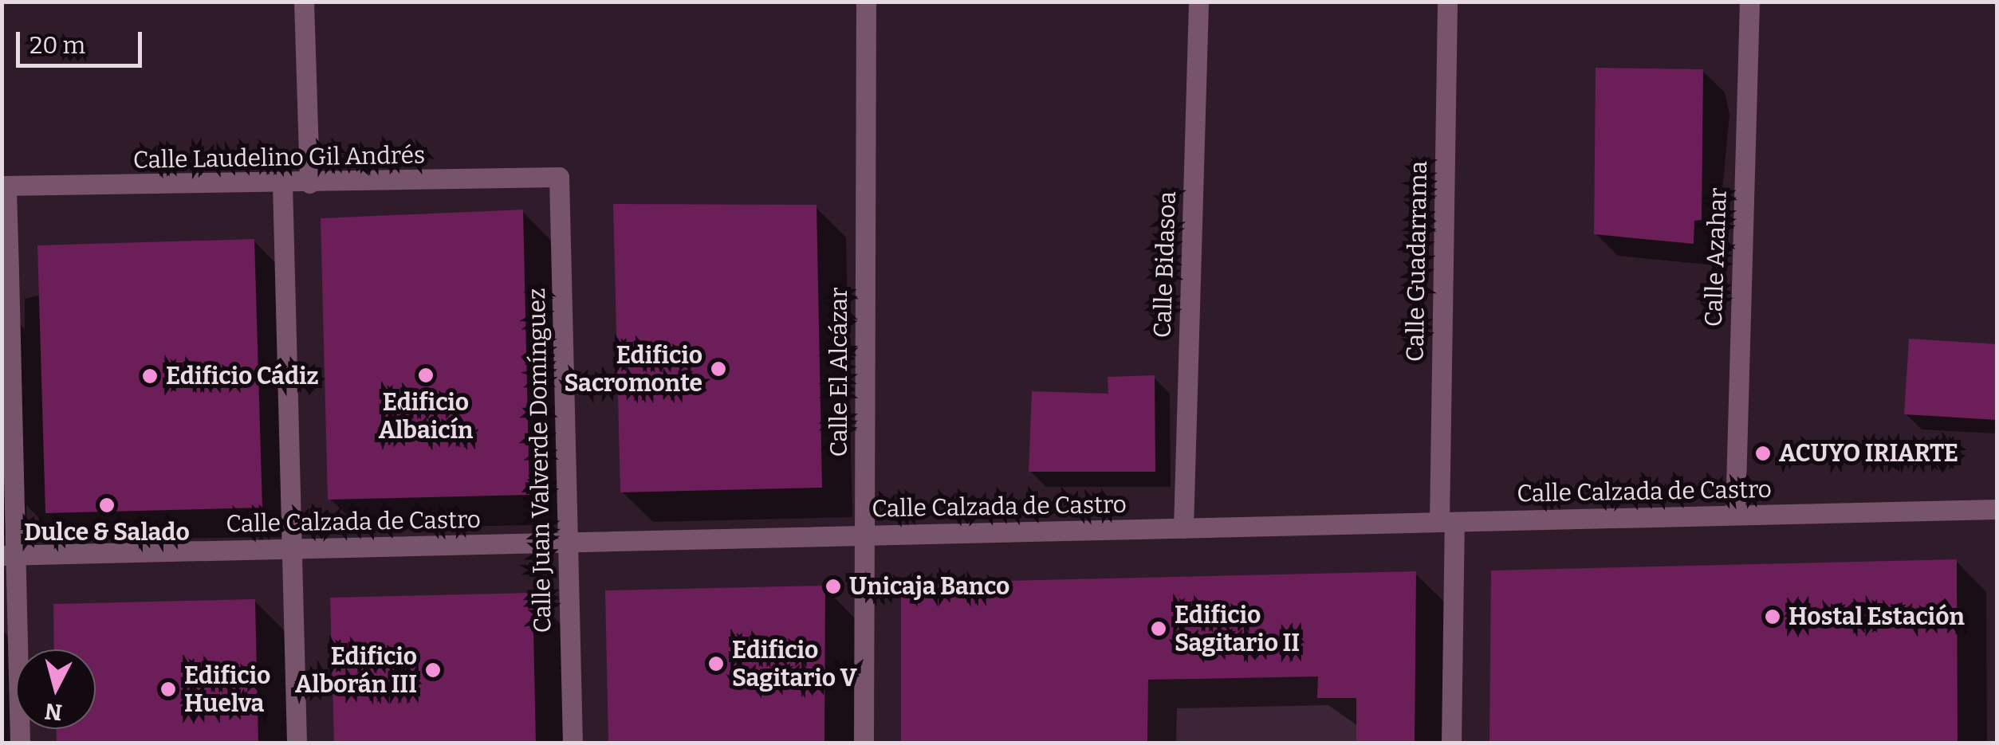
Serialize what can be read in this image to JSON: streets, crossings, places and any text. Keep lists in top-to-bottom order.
{
  "streets": {
    "street": [
      "Calle Laudelino Gil Andrés",
      "Calle Azahar",
      "Calle Guadarrama",
      "Calle Bidasoa",
      "Calle El Alcázar",
      "Calle Juan Valverde Domínguez",
      "Calle Calzada de Castro"
    ]
  },
  "crossings": [
    ["Calle Laudelino Gil Andrés", "Calle Juan Valverde Domínguez"],
    ["Calle Azahar", "Calle Calzada de Castro"],
    ["Calle Guadarrama", "Calle Calzada de Castro"],
    ["Calle Bidasoa", "Calle Calzada de Castro"],
    ["Calle El Alcázar", "Calle Calzada de Castro"],
    ["Calle Juan Valverde Domínguez", "Calle Calzada de Castro"]
  ],
  "places": [
    "Edificio Sacromonte",
    "Edificio Albaicín",
    "Edificio Cádiz",
    "ACUYO IRIARTE",
    "Dulce & Salado",
    "Unicaja Banco",
    "Hostal Estación",
    "Edificio Sagitario II",
    "Edificio Sagitario V",
    "Edificio Alborán III",
    "Edificio Huelva"
  ],
  "scale_bar": "20 m",
  "north": "bottom"
}
